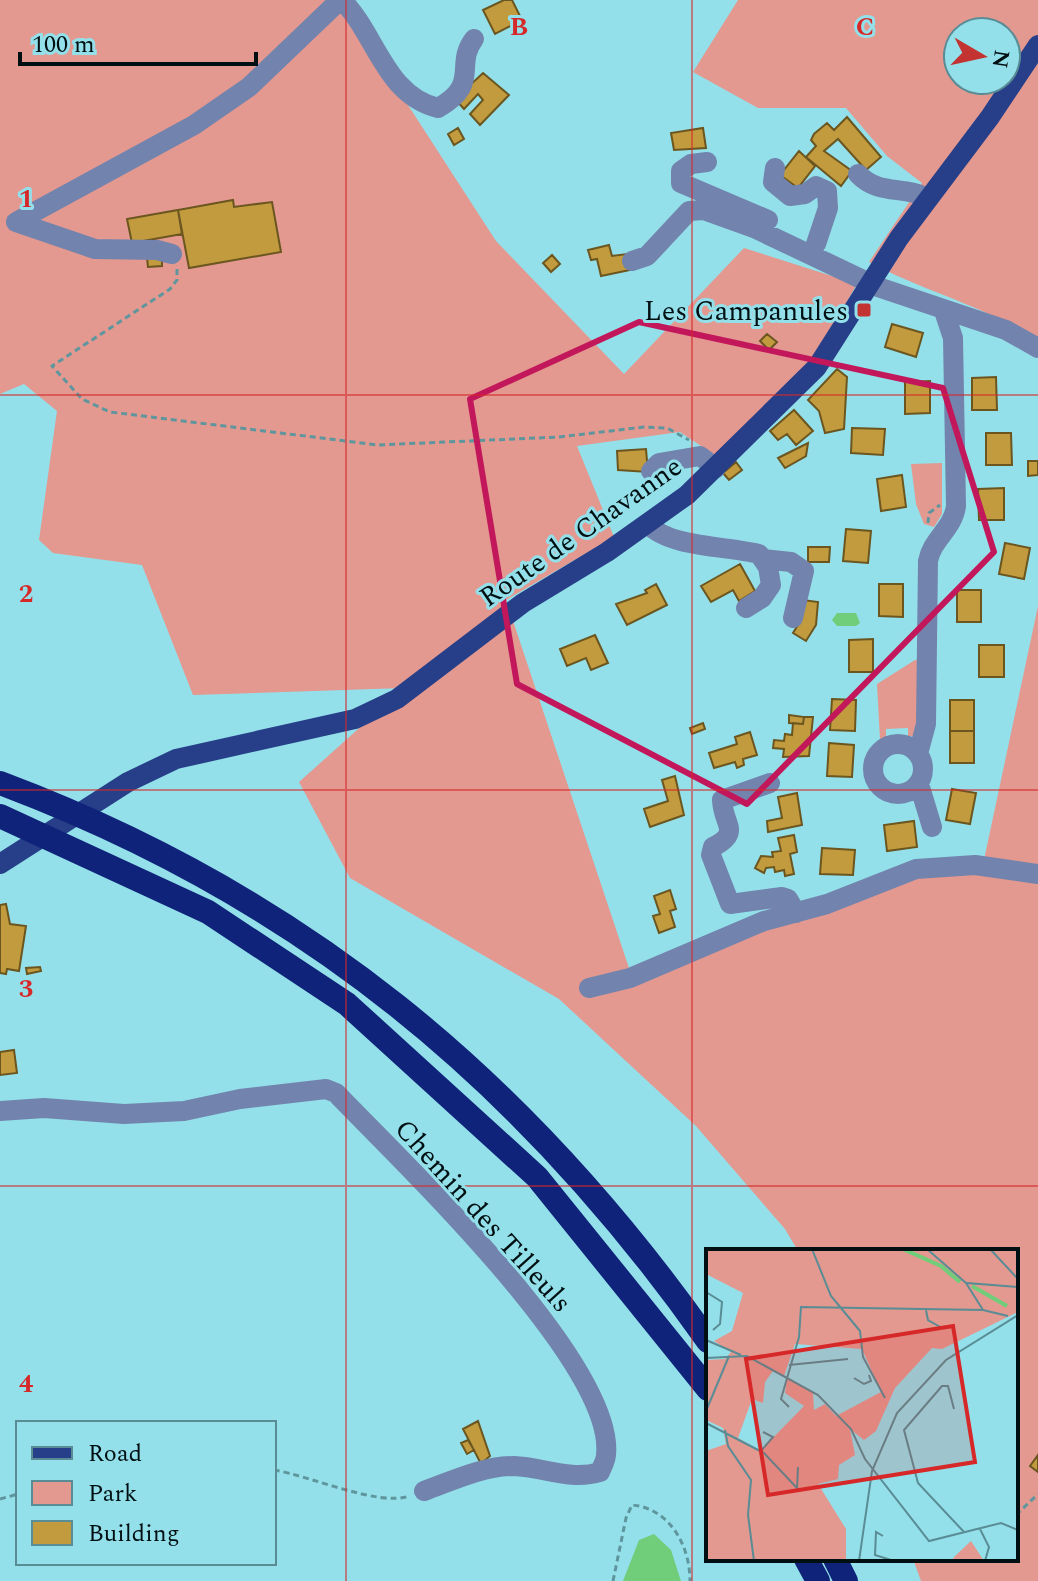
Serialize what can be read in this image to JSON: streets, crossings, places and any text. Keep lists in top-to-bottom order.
{
  "streets": {
    "main road": ["Route de Chavanne"],
    "street": ["Chemin des Tilleuls"]
  },
  "places": {
    "transit": ["Les Campanules"]
  },
  "legend": ["Road", "Park", "Building"],
  "scale_bar": "100 m",
  "north": "right",
  "grid": {
    "columns": ["B", "C"],
    "rows": [
      "1",
      "2",
      "3",
      "4"
    ]
  }
}
